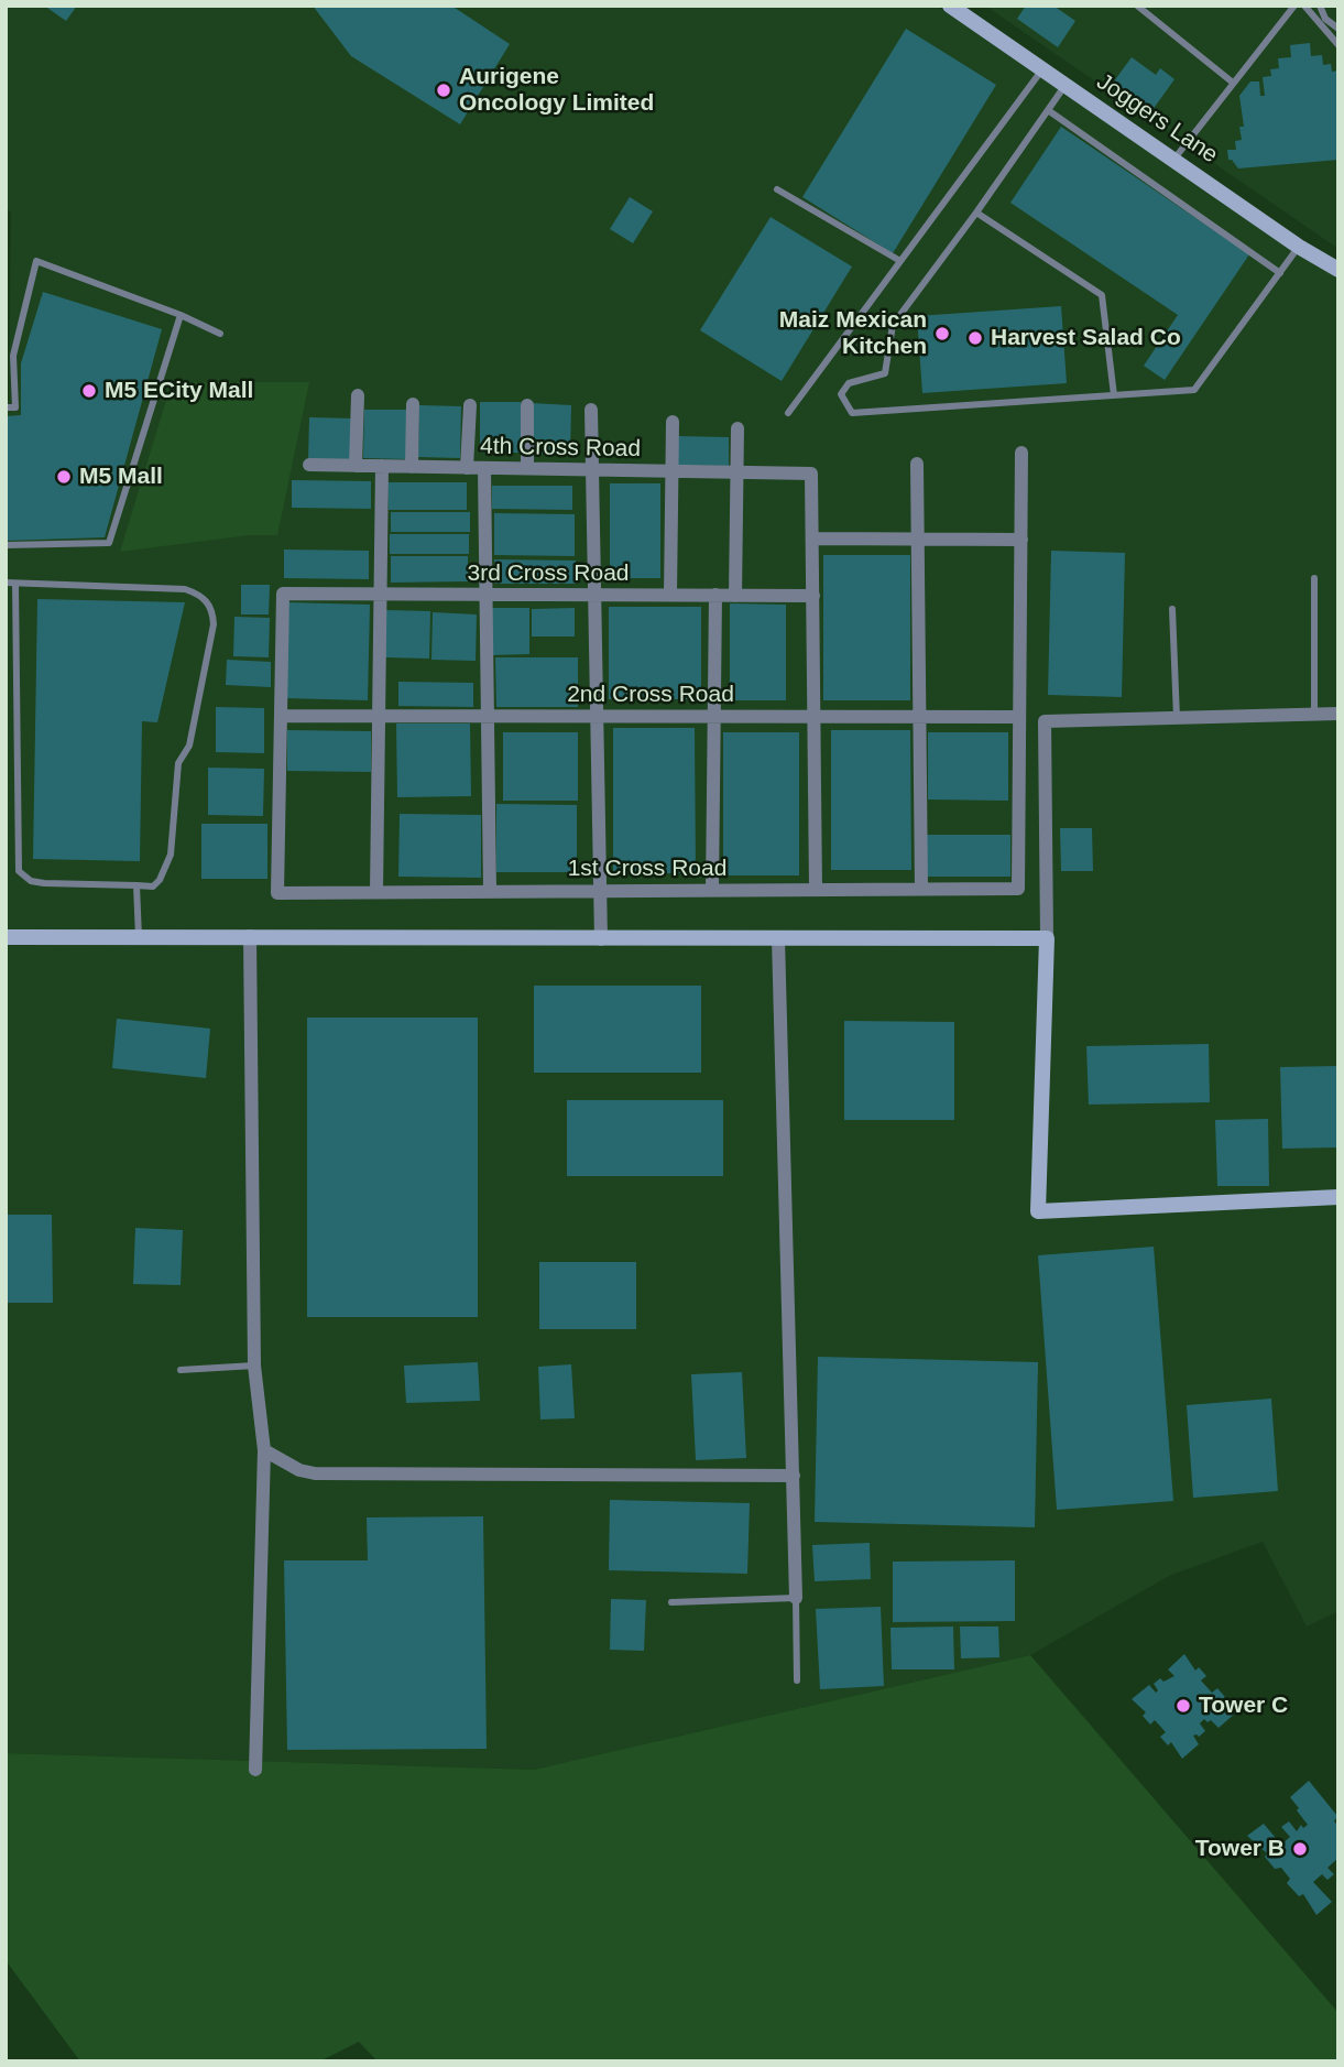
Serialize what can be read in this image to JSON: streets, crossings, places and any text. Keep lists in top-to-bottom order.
{
  "streets": {
    "street": [
      "Joggers Lane",
      "4th Cross Road",
      "3rd Cross Road",
      "2nd Cross Road",
      "1st Cross Road"
    ]
  },
  "crossings": [
    ["3rd Cross Road", "2nd Cross Road"],
    ["3rd Cross Road", "1st Cross Road"],
    ["2nd Cross Road", "1st Cross Road"]
  ],
  "places": [
    "Aurigene Oncology Limited",
    "Maiz Mexican Kitchen",
    "Harvest Salad Co",
    "M5 ECity Mall",
    "M5 Mall",
    "Tower C",
    "Tower B"
  ]
}
